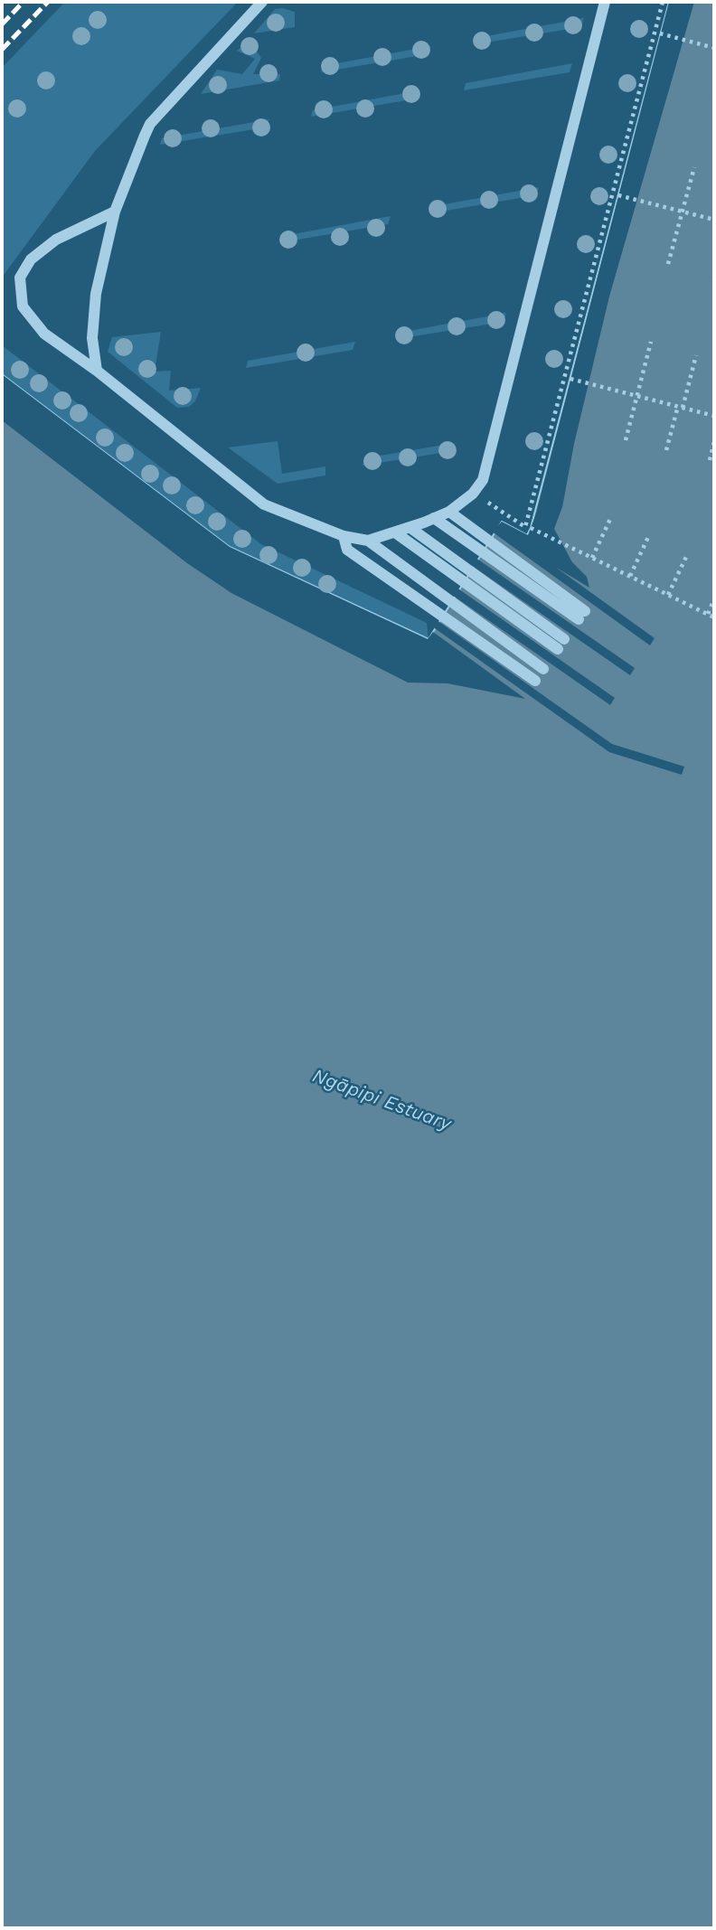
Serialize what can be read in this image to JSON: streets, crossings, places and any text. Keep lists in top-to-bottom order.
{
  "water": ["Ngāpipi Estuary"]
}
